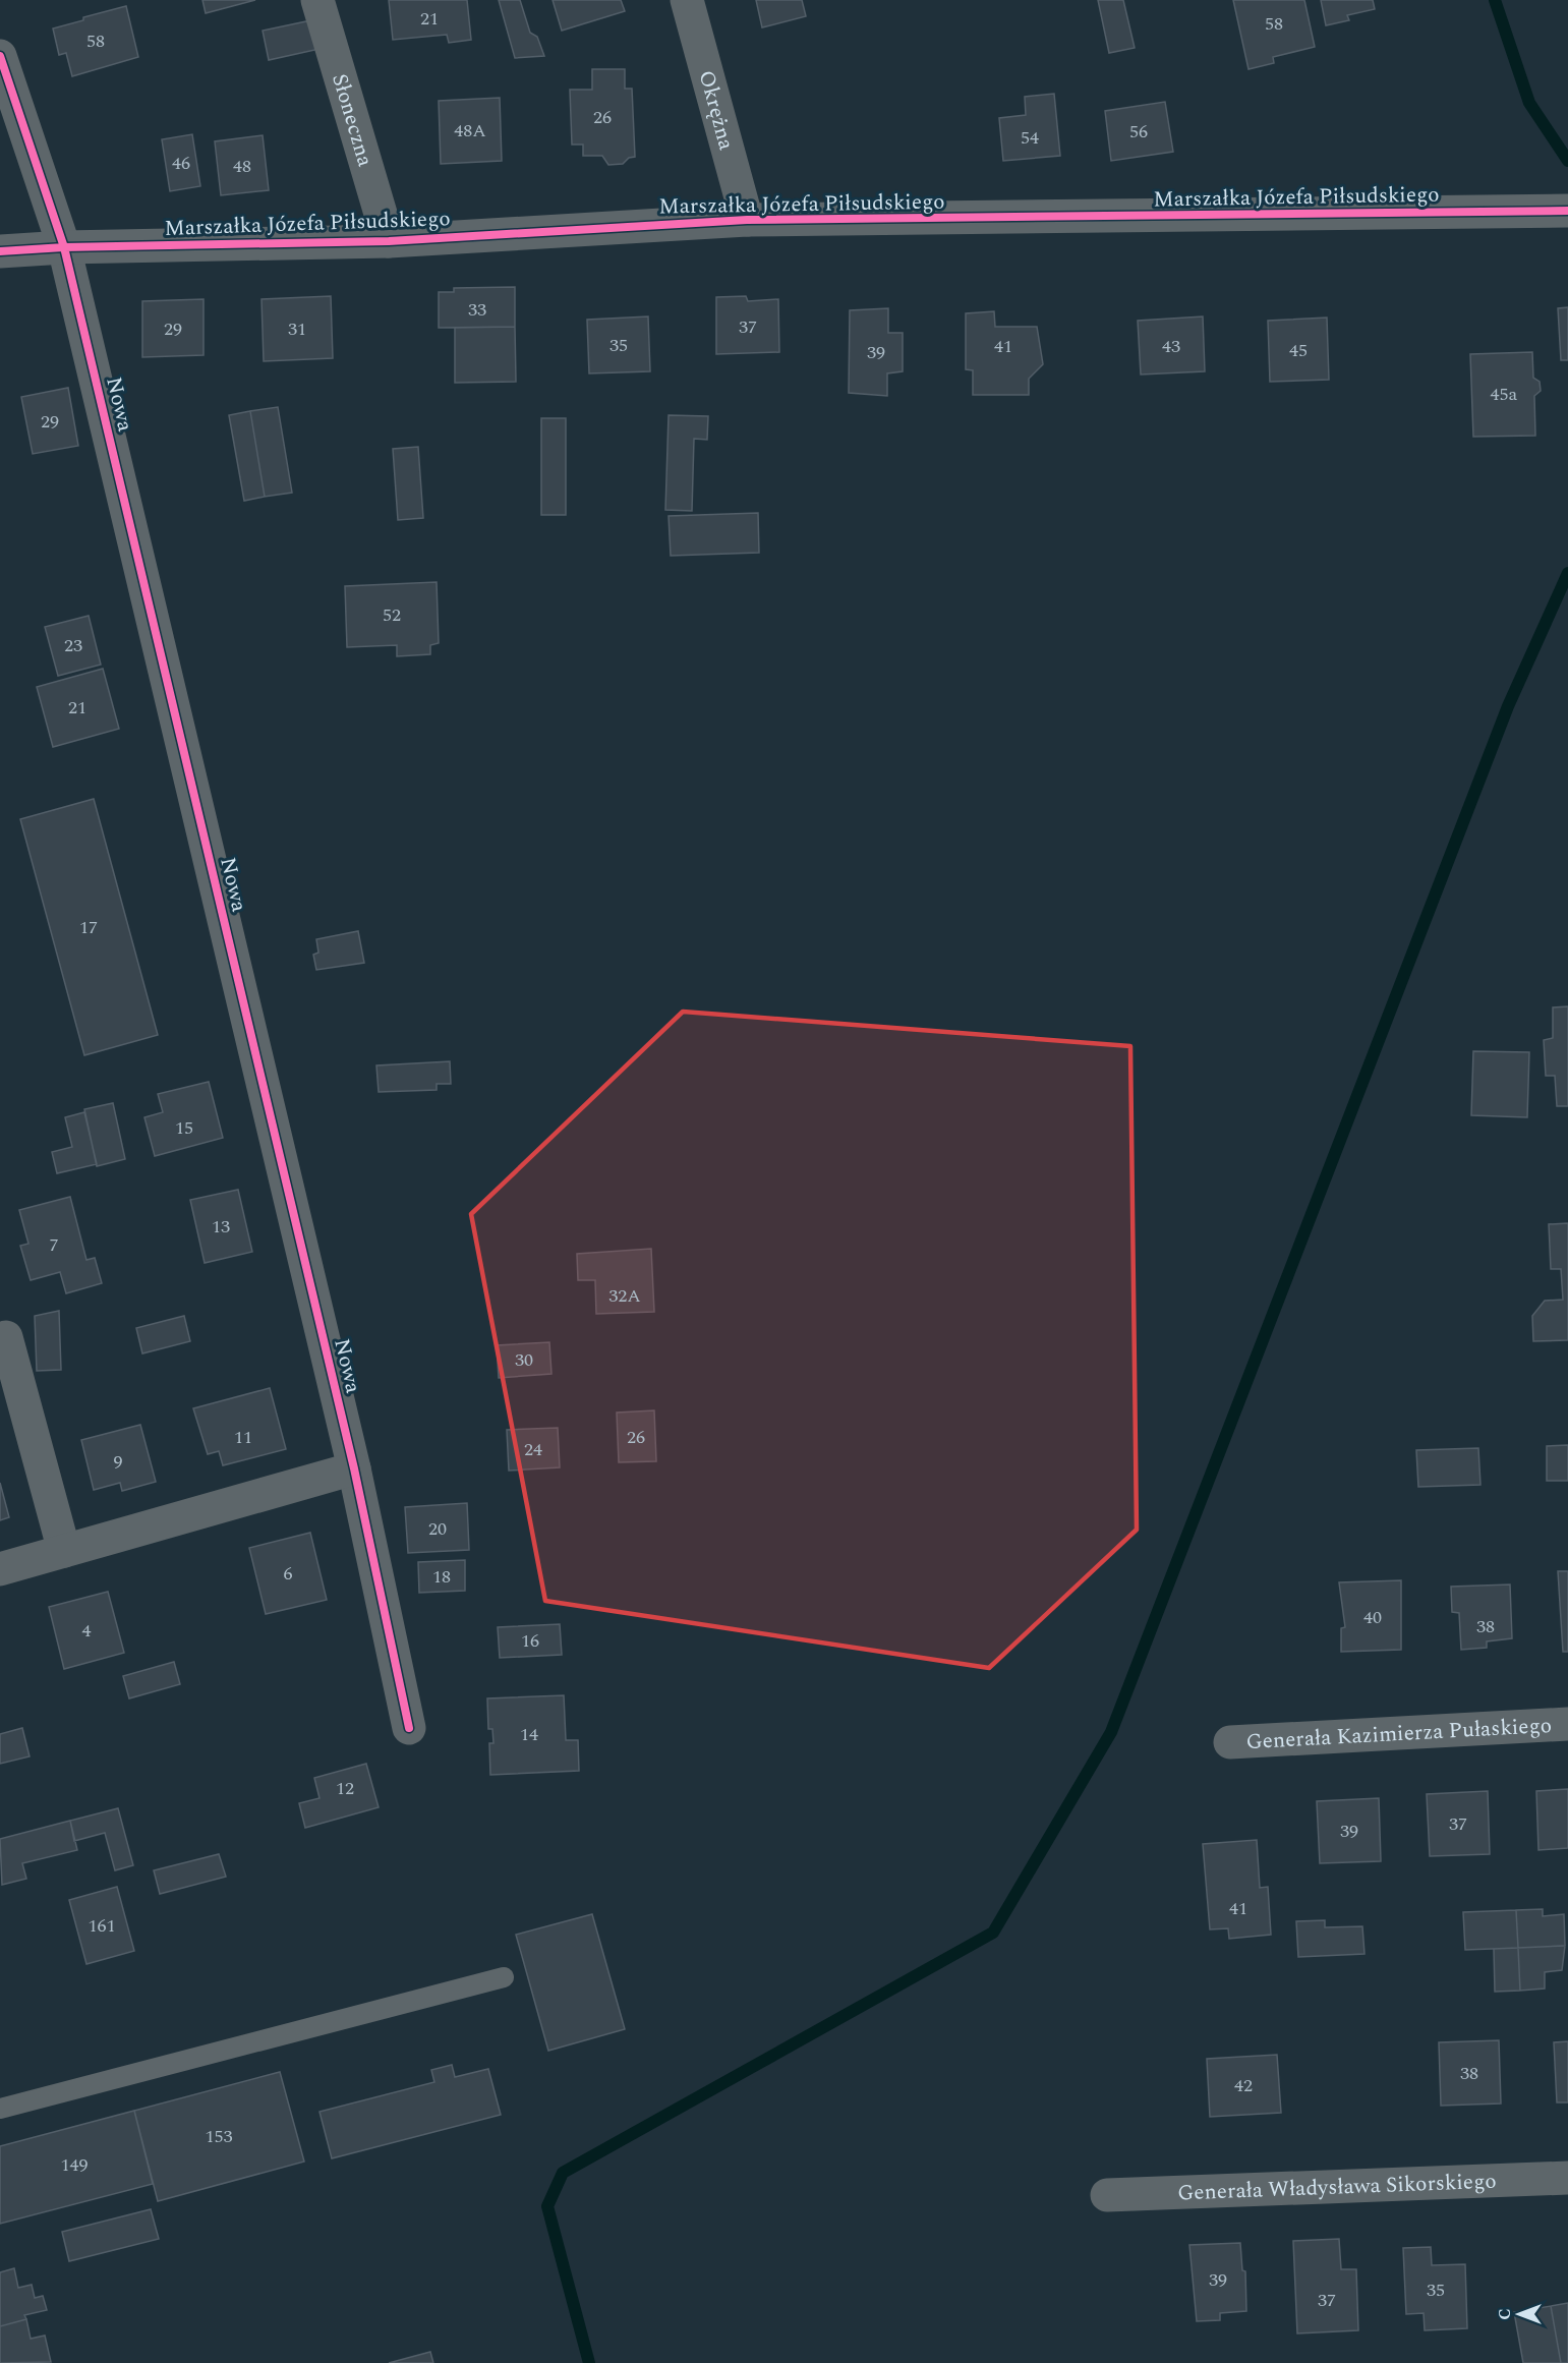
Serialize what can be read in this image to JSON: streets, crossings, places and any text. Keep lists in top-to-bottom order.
{
  "streets": {
    "street": [
      "Okrężna",
      "Słoneczna",
      "Marszałka Józefa Piłsudskiego",
      "Nowa",
      "Generała Kazimierza Pułaskiego",
      "Generała Władysława Sikorskiego"
    ]
  },
  "crossings": [
    ["Okrężna", "Marszałka Józefa Piłsudskiego"],
    ["Słoneczna", "Marszałka Józefa Piłsudskiego"],
    ["Marszałka Józefa Piłsudskiego", "Nowa"]
  ],
  "house_numbers": [
    "21",
    "58",
    "58",
    "26",
    "48A",
    "56",
    "54",
    "46",
    "48",
    "33",
    "37",
    "29",
    "31",
    "35",
    "41",
    "43",
    "45",
    "39",
    "45a",
    "29",
    "52",
    "23",
    "21",
    "17",
    "15",
    "13",
    "7",
    "32A",
    "30",
    "11",
    "26",
    "24",
    "9",
    "20",
    "6",
    "18",
    "40",
    "38",
    "4",
    "16",
    "14",
    "12",
    "37",
    "39",
    "41",
    "161",
    "38",
    "42",
    "153",
    "149",
    "39",
    "35",
    "37"
  ],
  "north": "left"
}
